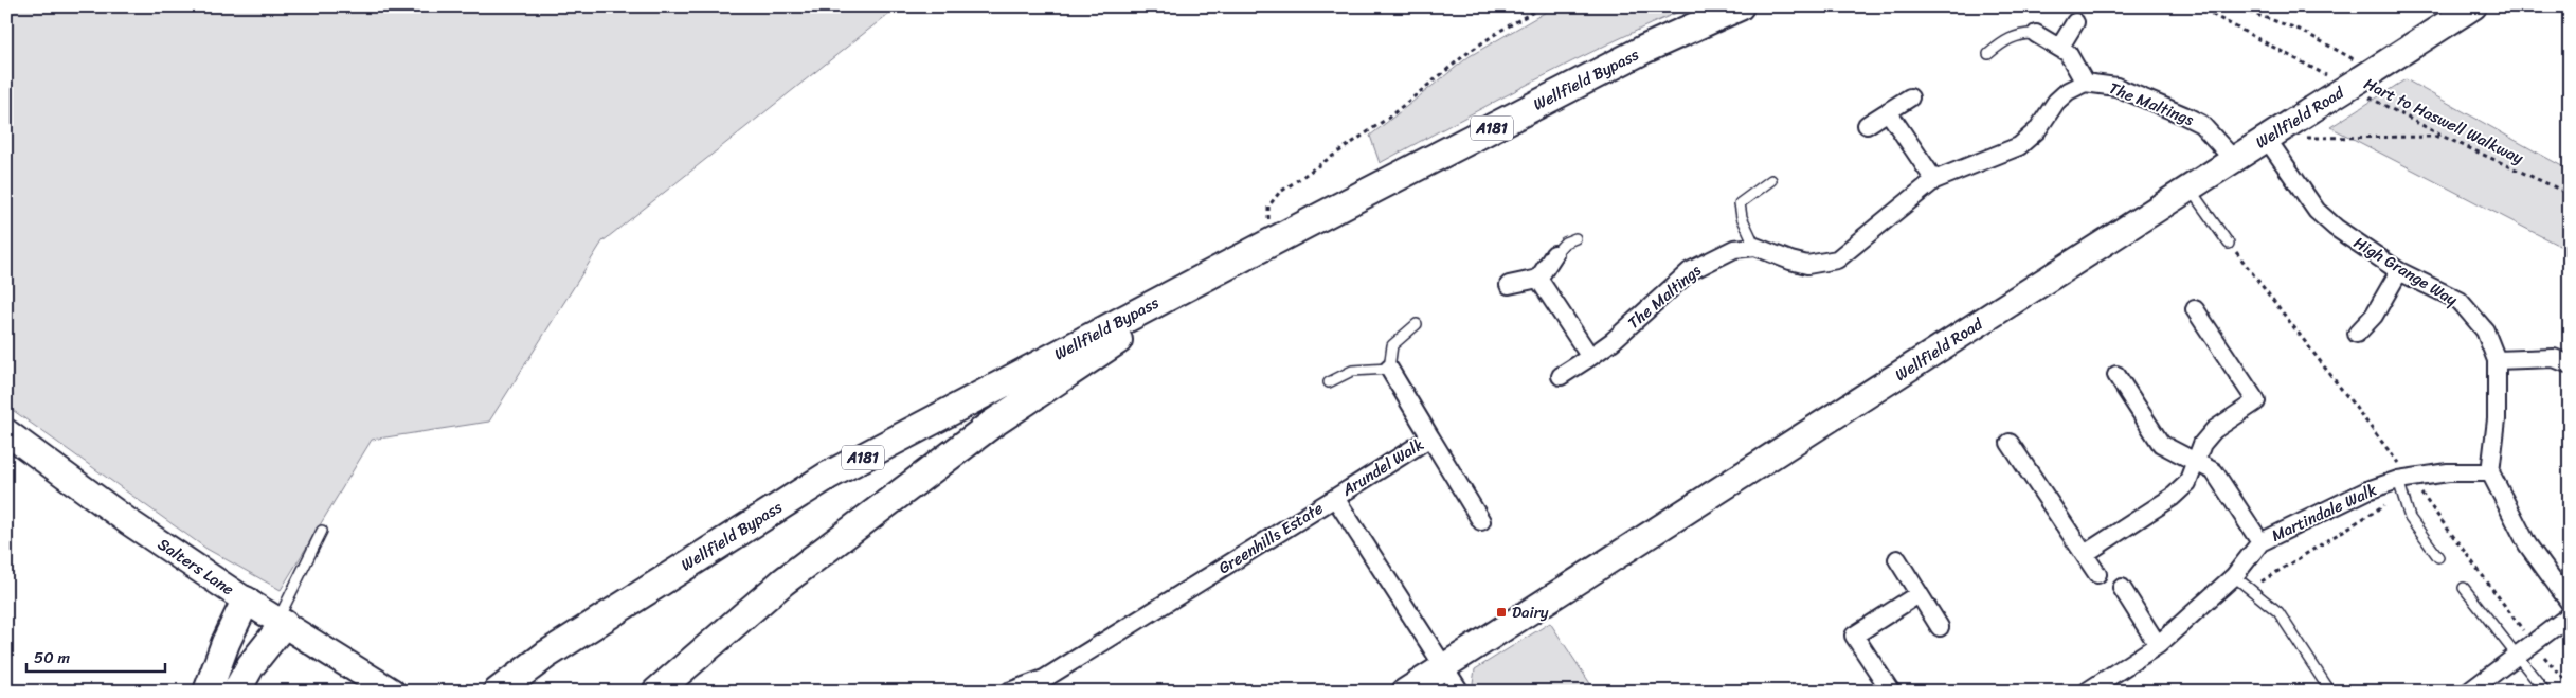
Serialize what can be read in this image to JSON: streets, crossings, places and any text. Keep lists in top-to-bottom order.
{
  "streets": {
    "main road": ["Wellfield Bypass", "A181"],
    "street": [
      "The Maltings",
      "Wellfield Road",
      "High Grange Way",
      "Arundel Walk",
      "Martindale Walk",
      "Greenhills Estate",
      "Salters Lane"
    ],
    "path": ["Hart to Haswell Walkway"]
  },
  "crossings": [
    ["The Maltings", "Wellfield Road"],
    ["Wellfield Road", "Hart to Haswell Walkway"],
    ["Wellfield Road", "High Grange Way"],
    ["Wellfield Road", "Greenhills Estate"],
    ["High Grange Way", "Martindale Walk"],
    ["Arundel Walk", "Greenhills Estate"]
  ],
  "places": {
    "transit": ["Dairy"]
  },
  "scale_bar": "50 m"
}
